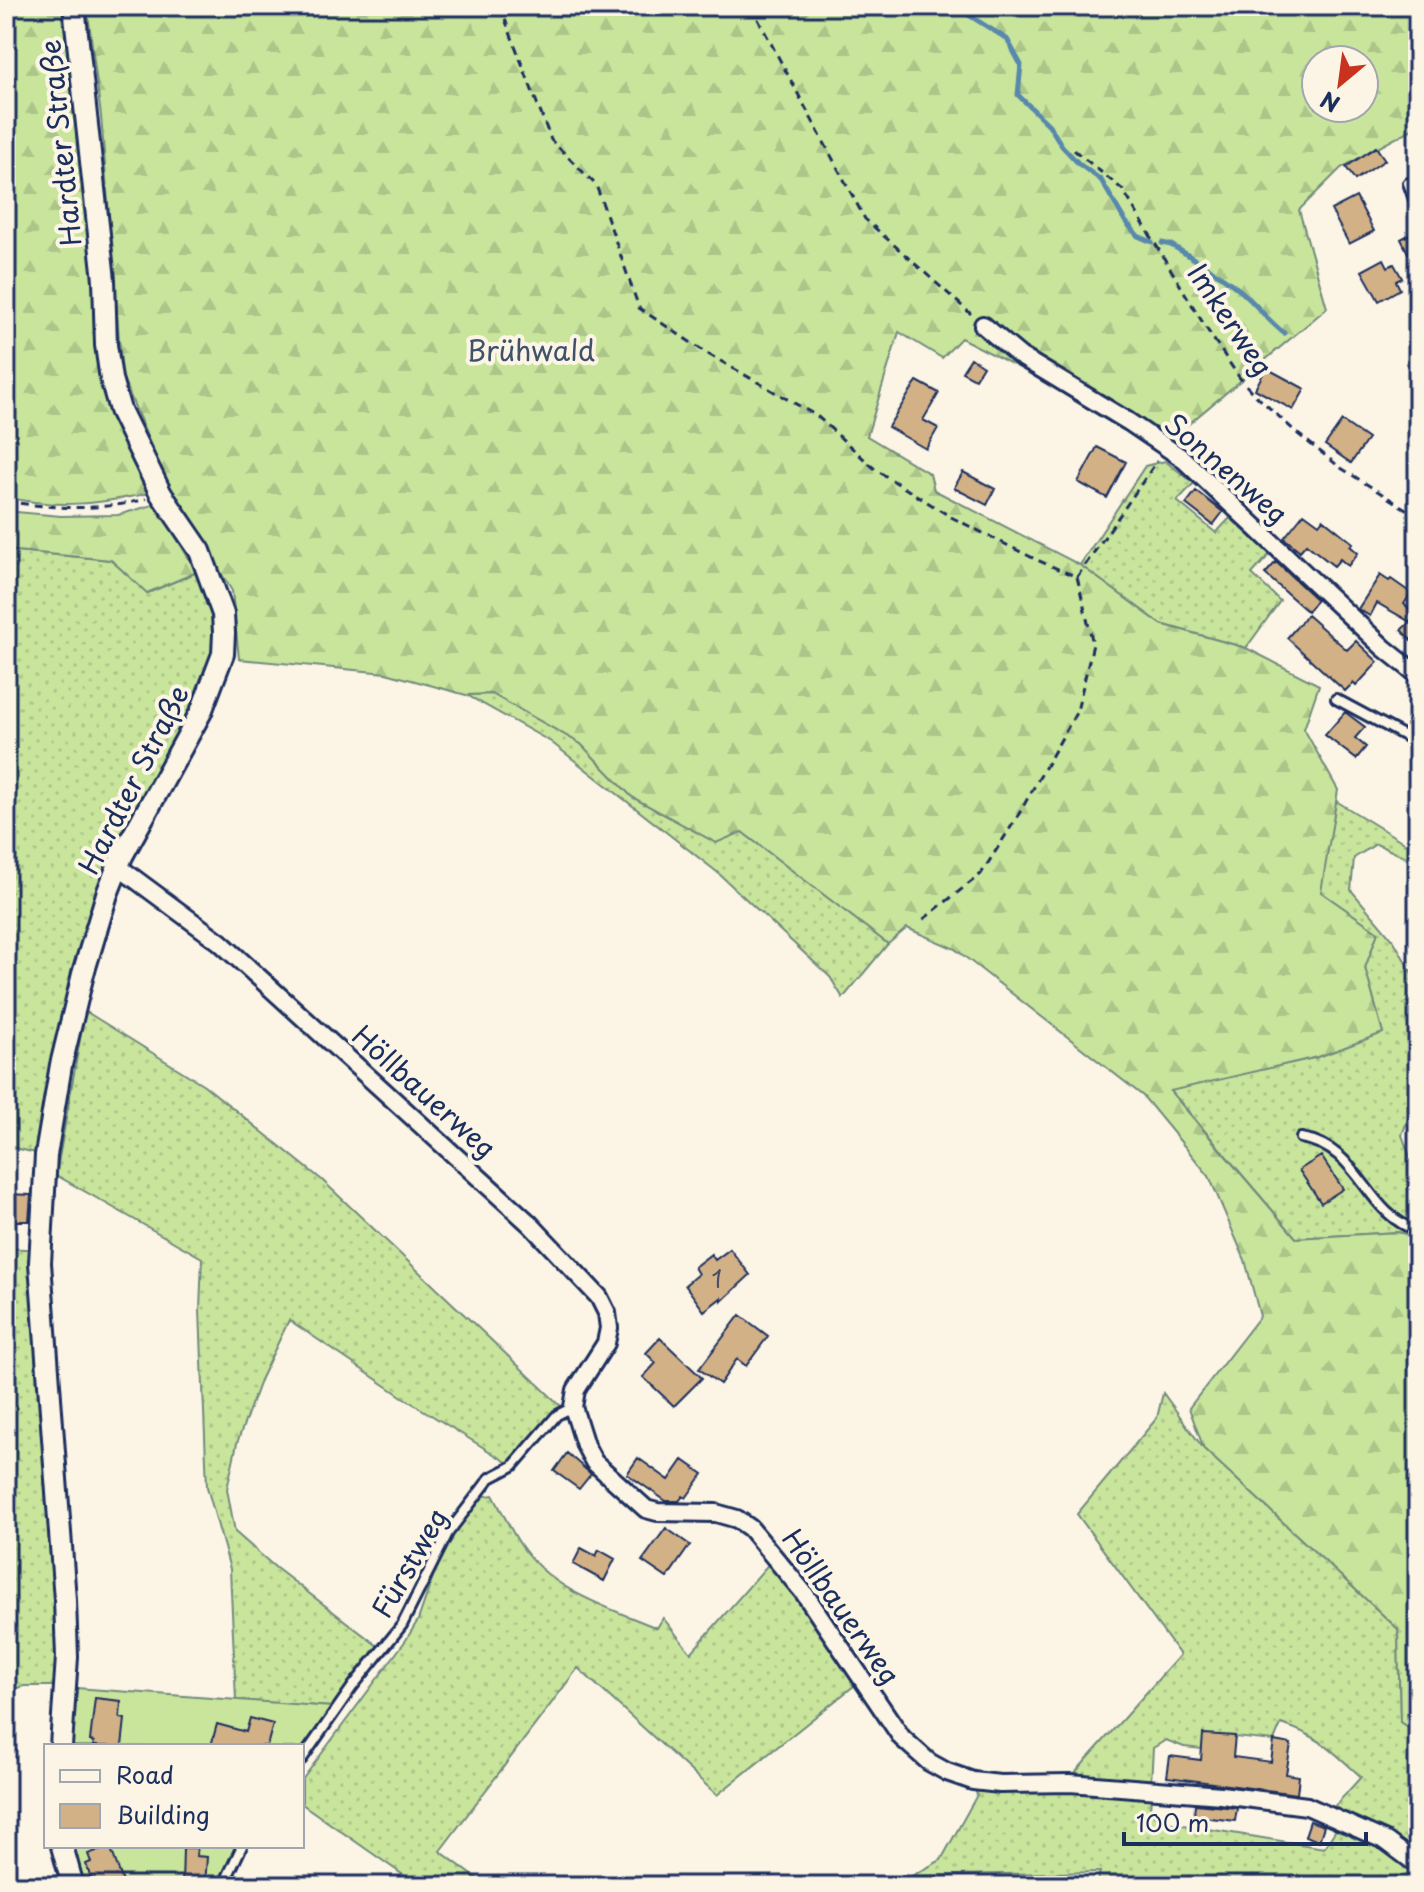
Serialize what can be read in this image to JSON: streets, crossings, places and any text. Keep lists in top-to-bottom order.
{
  "streets": {
    "street": ["Hardter Straße", "Sonnenweg", "Höllbauerweg"],
    "lane": ["Fürstweg"],
    "path": ["Imkerweg"]
  },
  "crossings": [
    ["Hardter Straße", "Höllbauerweg"],
    ["Höllbauerweg", "Fürstweg"]
  ],
  "parks": ["Brühwald"],
  "house_numbers": ["1"],
  "legend": ["Road", "Building"],
  "scale_bar": "100 m",
  "north": "bottom left"
}
